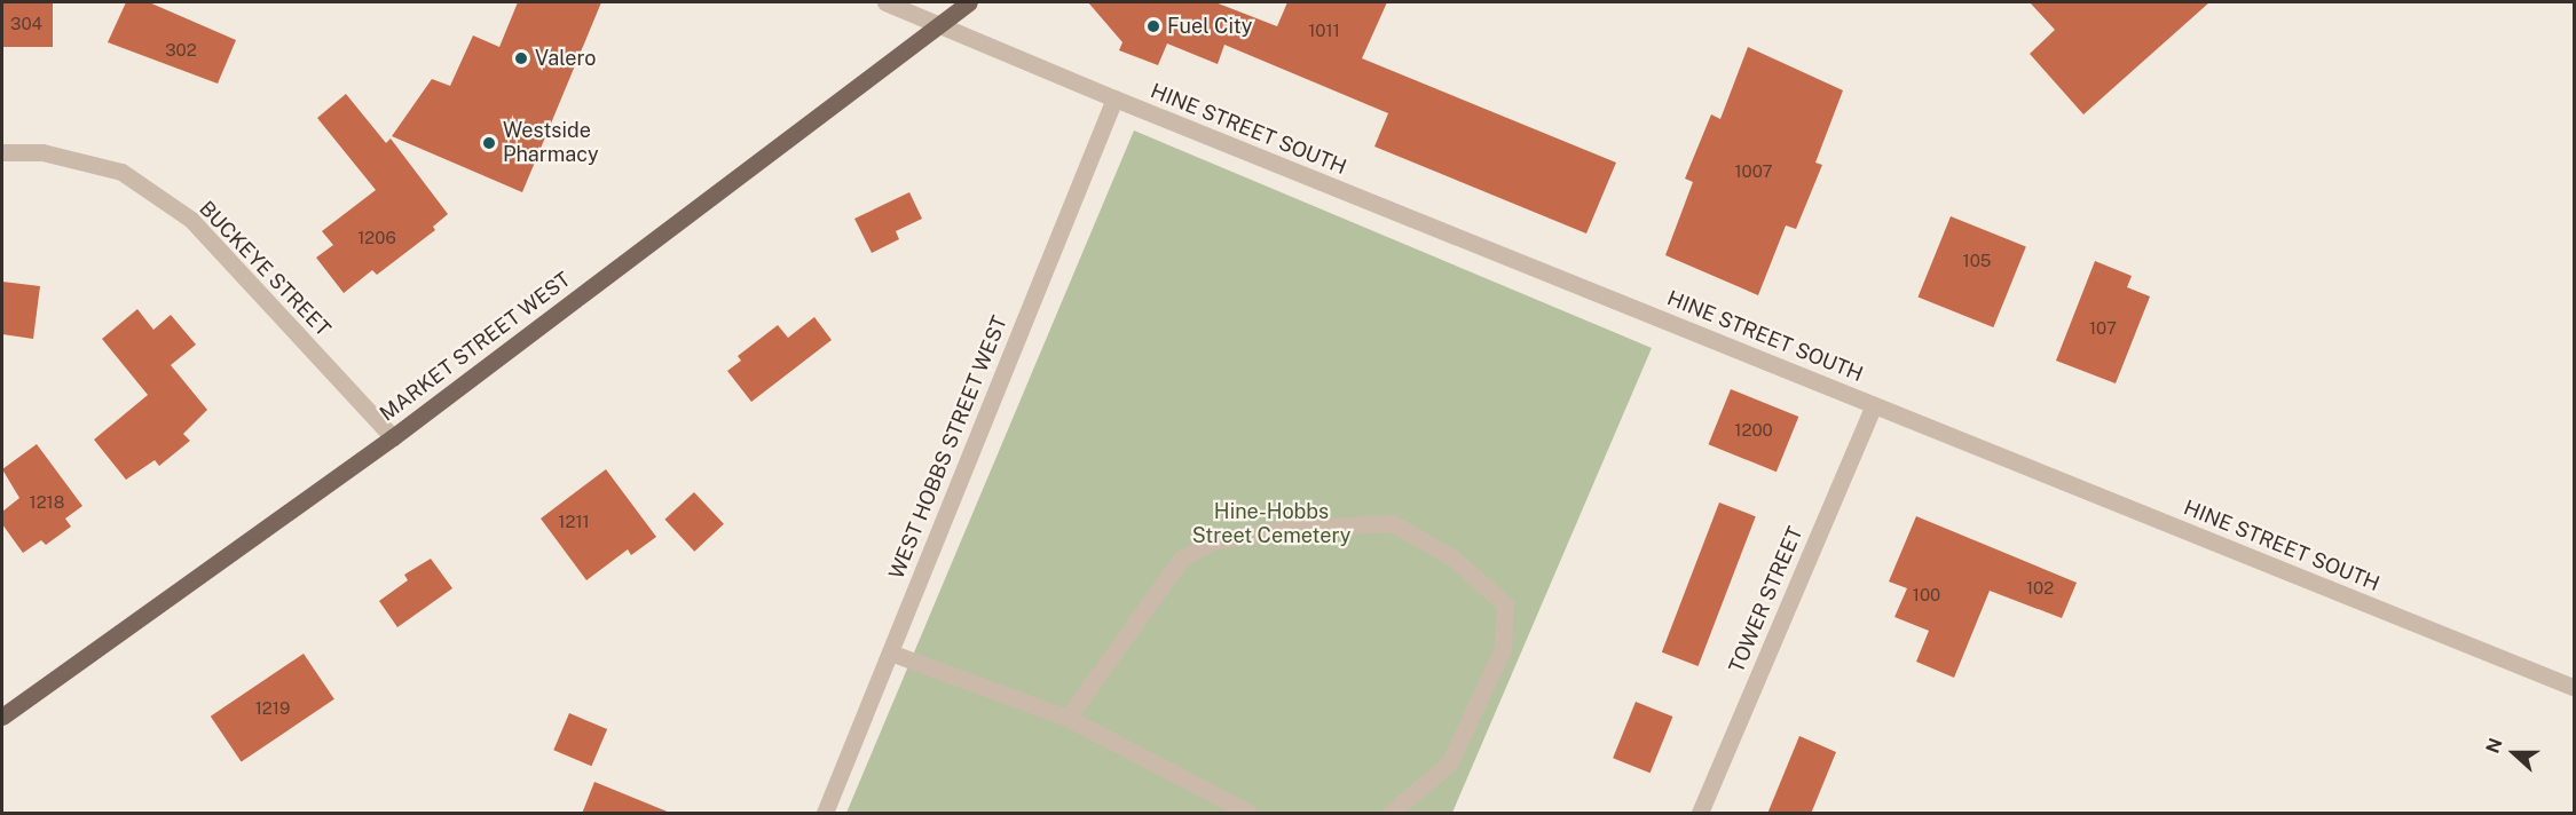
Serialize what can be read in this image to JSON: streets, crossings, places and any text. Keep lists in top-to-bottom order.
{
  "streets": {
    "main road": ["MARKET STREET WEST"],
    "street": [
      "HINE STREET SOUTH",
      "BUCKEYE STREET",
      "WEST HOBBS STREET WEST",
      "TOWER STREET"
    ]
  },
  "crossings": [
    ["HINE STREET SOUTH", "MARKET STREET WEST"],
    ["HINE STREET SOUTH", "WEST HOBBS STREET WEST"],
    ["HINE STREET SOUTH", "TOWER STREET"],
    ["BUCKEYE STREET", "MARKET STREET WEST"]
  ],
  "parks": ["Hine-Hobbs Street Cemetery"],
  "places": ["Fuel City", "Valero", "Westside Pharmacy"],
  "house_numbers": [
    "304",
    "1011",
    "302",
    "1007",
    "1206",
    "105",
    "107",
    "1200",
    "1218",
    "1211",
    "102",
    "100",
    "1219"
  ],
  "north": "left"
}
